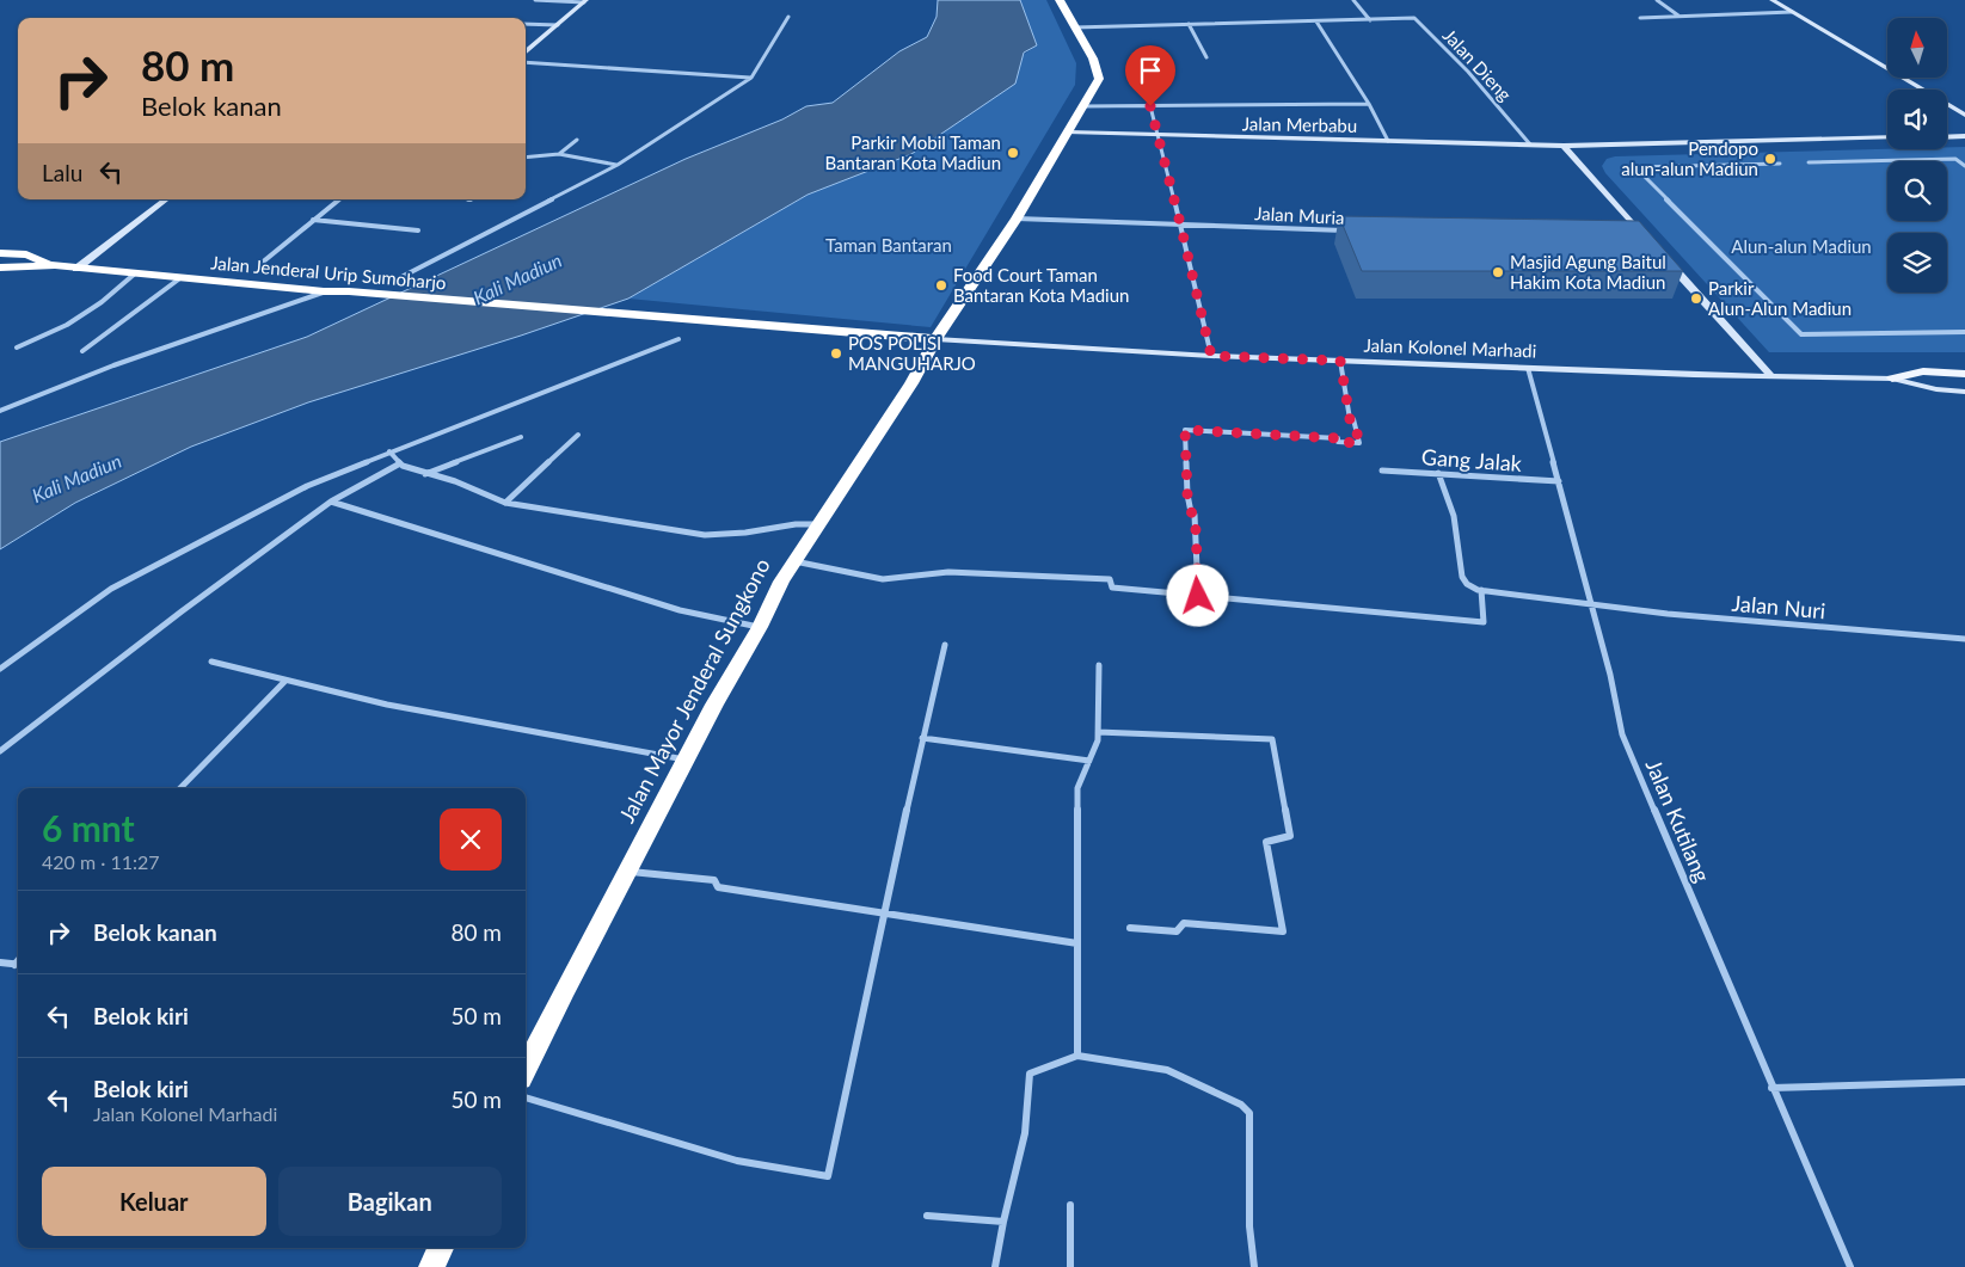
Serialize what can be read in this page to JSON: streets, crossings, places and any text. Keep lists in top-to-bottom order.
{
  "streets": {
    "highway": ["Jalan Jenderal Urip Sumoharjo", "Jalan Mayor Jenderal Sungkono"],
    "main road": ["Jalan Kolonel Marhadi"],
    "street": [
      "Jalan Dieng",
      "Jalan Merbabu",
      "Jalan Muria",
      "Gang Jalak",
      "Jalan Nuri",
      "Jalan Kutilang"
    ]
  },
  "crossings": [
    ["Jalan Dieng", "Jalan Merbabu"],
    ["Jalan Dieng", "Jalan Mayor Jenderal Sungkono"],
    ["Jalan Merbabu", "Jalan Mayor Jenderal Sungkono"],
    ["Jalan Muria", "Jalan Mayor Jenderal Sungkono"],
    ["Jalan Jenderal Urip Sumoharjo", "Jalan Kolonel Marhadi"],
    ["Jalan Jenderal Urip Sumoharjo", "Jalan Mayor Jenderal Sungkono"],
    ["Jalan Kolonel Marhadi", "Jalan Mayor Jenderal Sungkono"],
    ["Jalan Kolonel Marhadi", "Jalan Kutilang"],
    ["Gang Jalak", "Jalan Kutilang"],
    ["Jalan Nuri", "Jalan Kutilang"]
  ],
  "water": ["Kali Madiun"],
  "parks": ["Taman Bantaran", "Alun-alun Madiun"],
  "places": [
    "Parkir Mobil Taman Bantaran Kota Madiun",
    "Pendopo alun-alun Madiun",
    "Masjid Agung Baitul Hakim Kota Madiun",
    "Food Court Taman Bantaran Kota Madiun",
    "Parkir Alun-Alun Madiun",
    "POS POLISI MANGUHARJO"
  ],
  "north": "top",
  "page": {
    "turn": ["80 m", "Belok kanan"],
    "then": "Lalu",
    "heading": ["6 mnt", "420 m · 11:27"],
    "list": [
      {
        "name": "Belok kanan",
        "value": "80 m"
      },
      {
        "name": "Belok kiri",
        "value": "50 m"
      },
      {
        "name": "Belok kiri",
        "note": "Jalan Kolonel Marhadi",
        "value": "50 m"
      }
    ],
    "buttons": ["Keluar", "Bagikan"]
  }
}
